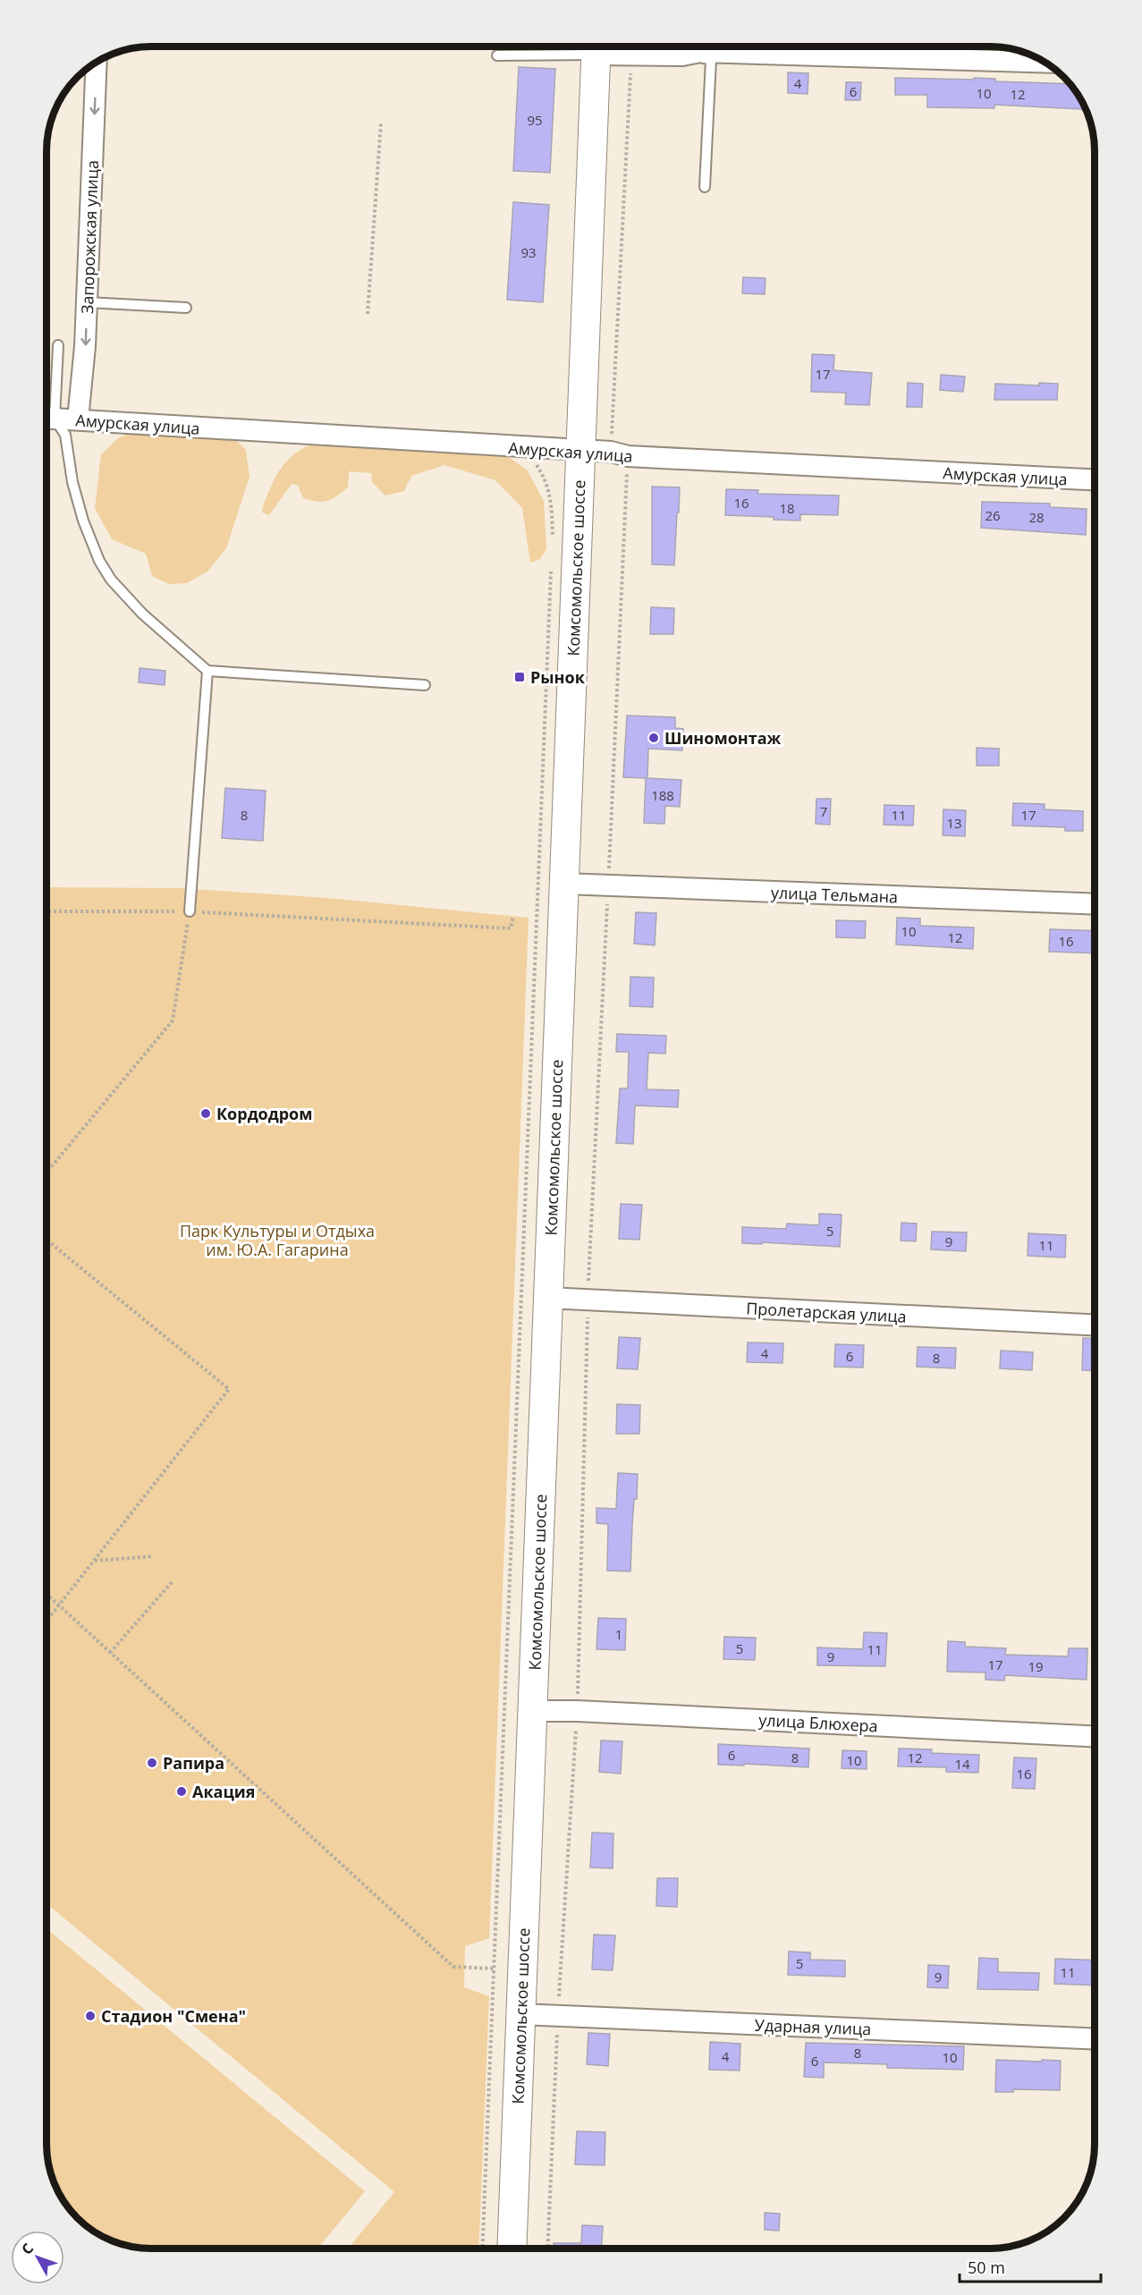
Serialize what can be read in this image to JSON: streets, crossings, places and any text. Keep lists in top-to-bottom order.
{
  "streets": {
    "main road": ["Комсомольское шоссе"],
    "street": [
      "Запорожская улица",
      "Амурская улица",
      "улица Тельмана",
      "Пролетарская улица",
      "улица Блюхера",
      "Ударная улица"
    ]
  },
  "crossings": [
    ["Запорожская улица", "Амурская улица"],
    ["Амурская улица", "Комсомольское шоссе"],
    ["Комсомольское шоссе", "улица Тельмана"],
    ["Комсомольское шоссе", "Пролетарская улица"],
    ["Комсомольское шоссе", "улица Блюхера"],
    ["Комсомольское шоссе", "Ударная улица"]
  ],
  "one_way": ["Запорожская улица"],
  "parks": ["Парк Культуры и Отдыха им. Ю.А. Гагарина"],
  "places": {
    "transit": ["Рынок"],
    "other": [
      "Шиномонтаж",
      "Кордодром",
      "Рапира",
      "Акация",
      "Стадион \"Смена\""
    ]
  },
  "house_numbers": [
    "4",
    "6",
    "10",
    "12",
    "95",
    "93",
    "17",
    "16",
    "18",
    "26",
    "28",
    "188",
    "7",
    "8",
    "11",
    "17",
    "13",
    "10",
    "12",
    "16",
    "5",
    "9",
    "11",
    "4",
    "6",
    "8",
    "1",
    "5",
    "11",
    "9",
    "17",
    "19",
    "6",
    "8",
    "12",
    "10",
    "14",
    "16",
    "5",
    "11",
    "9",
    "8",
    "4",
    "10",
    "6"
  ],
  "scale_bar": "50 m",
  "north": "top left"
}
